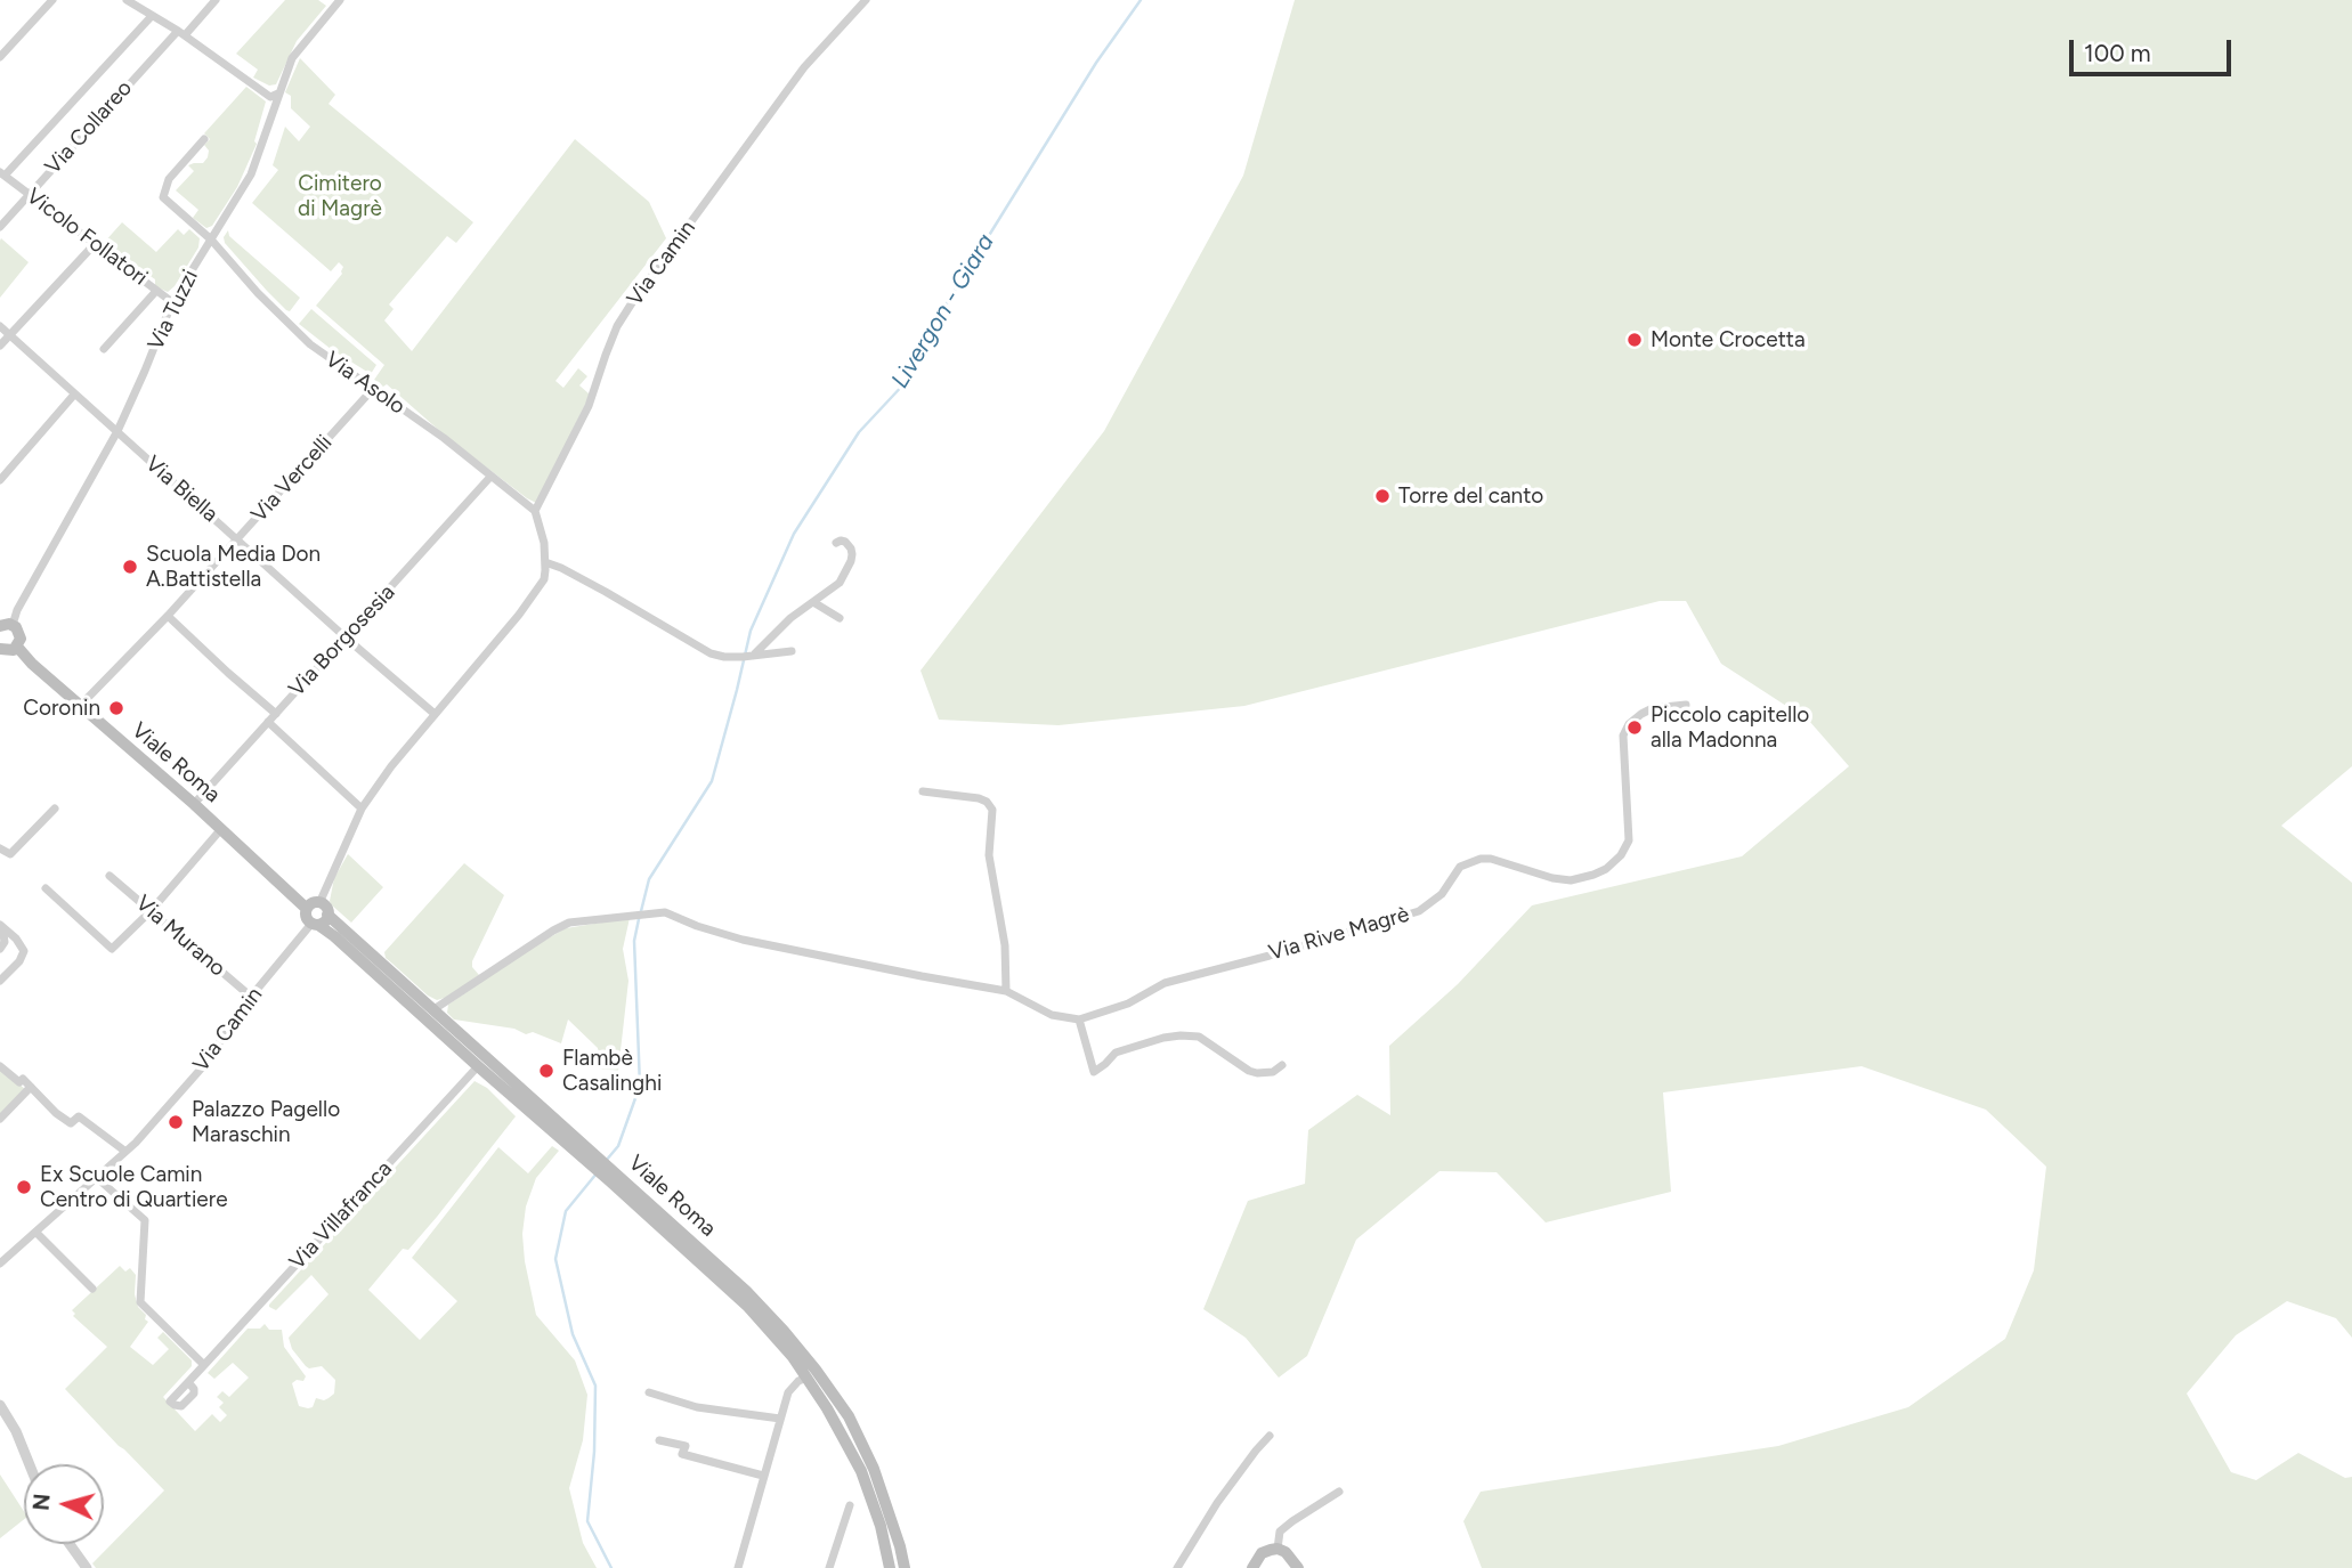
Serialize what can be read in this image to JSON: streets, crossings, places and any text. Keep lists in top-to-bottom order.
{
  "streets": {
    "main road": ["Viale Roma"],
    "street": [
      "Via Collareo",
      "Vicolo Follatori",
      "Via Camin",
      "Via Tuzzi",
      "Via Asolo",
      "Via Vercelli",
      "Via Biella",
      "Via Borgosesia",
      "Via Rive Magrè",
      "Via Murano",
      "Via Villafranca"
    ]
  },
  "crossings": [
    ["Via Collareo", "Vicolo Follatori"],
    ["Vicolo Follatori", "Via Tuzzi"],
    ["Via Camin", "Via Asolo"],
    ["Via Camin", "Viale Roma"],
    ["Via Camin", "Via Murano"],
    ["Via Tuzzi", "Via Asolo"],
    ["Via Tuzzi", "Via Biella"],
    ["Via Asolo", "Via Vercelli"],
    ["Via Asolo", "Via Borgosesia"],
    ["Via Vercelli", "Via Biella"],
    ["Via Vercelli", "Viale Roma"],
    ["Via Biella", "Via Borgosesia"],
    ["Via Borgosesia", "Viale Roma"],
    ["Viale Roma", "Via Villafranca"]
  ],
  "water": ["Livergon - Giara"],
  "parks": ["Cimitero di Magrè"],
  "places": [
    "Monte Crocetta",
    "Torre del canto",
    "Scuola Media Don A.Battistella",
    "Coronin",
    "Piccolo capitello alla Madonna",
    "Flambè Casalinghi",
    "Palazzo Pagello Maraschin",
    "Ex Scuole Camin Centro di Quartiere"
  ],
  "scale_bar": "100 m",
  "north": "left"
}
